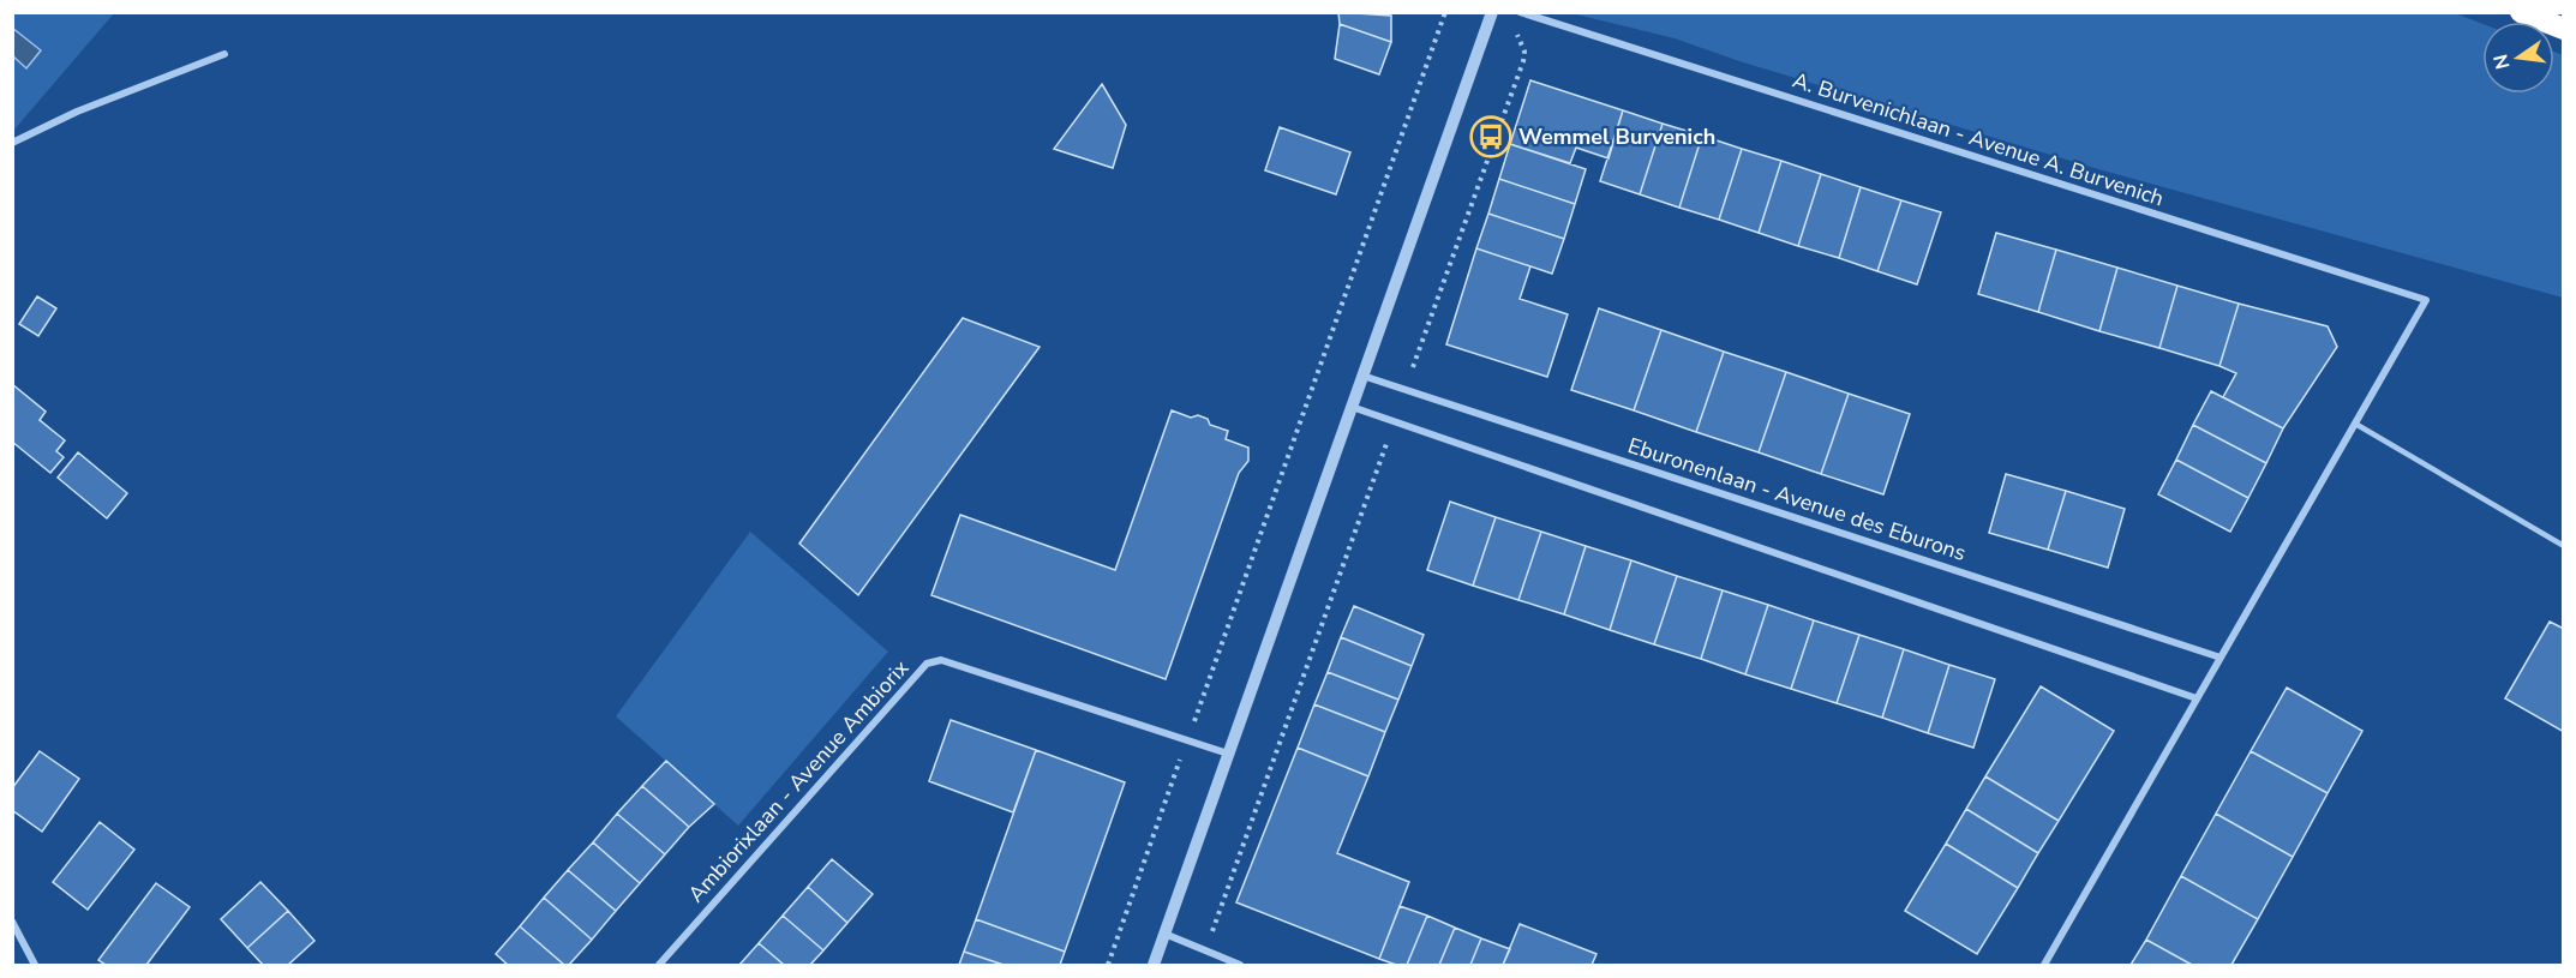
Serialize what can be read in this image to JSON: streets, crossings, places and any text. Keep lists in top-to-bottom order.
{
  "streets": {
    "street": ["A. Burvenichlaan - Avenue A. Burvenich", "Eburonenlaan - Avenue des Eburons", "Ambiorixlaan - Avenue Ambiorix"]
  },
  "places": {
    "bus stop": ["Wemmel Burvenich"]
  },
  "north": "left"
}
